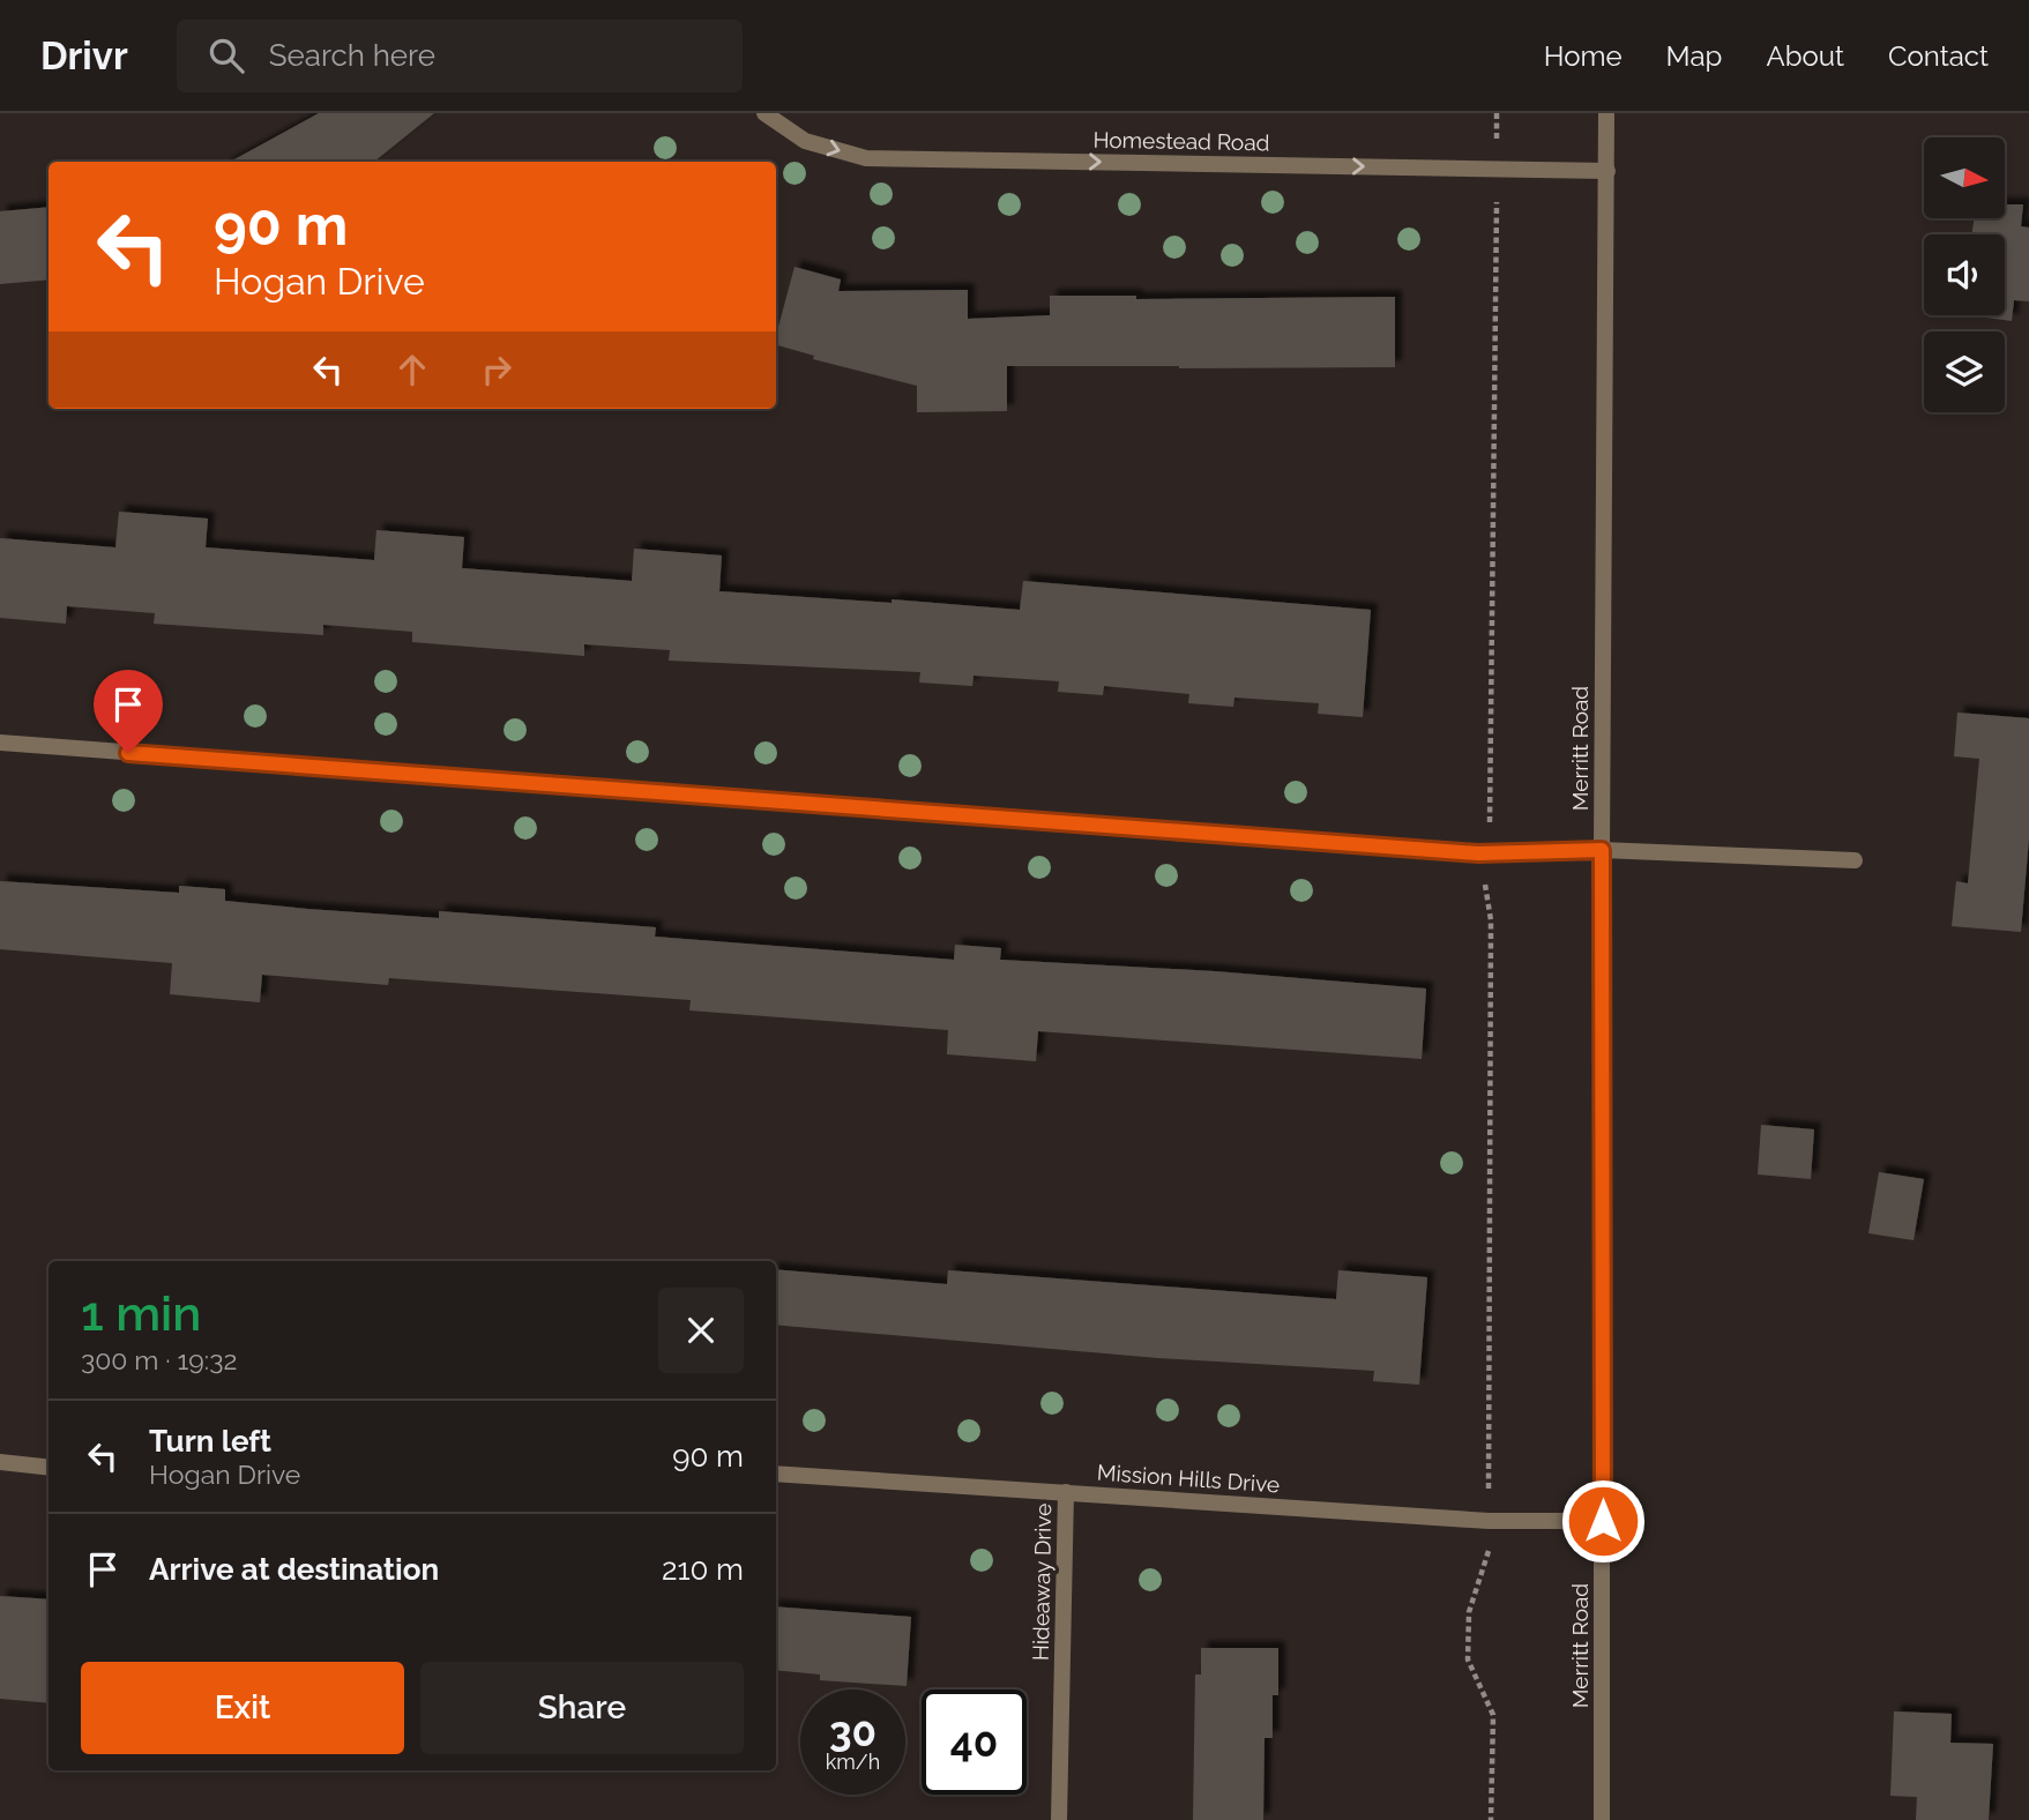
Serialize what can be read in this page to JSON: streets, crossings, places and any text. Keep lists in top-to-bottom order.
{
  "streets": {
    "street": [
      "Homestead Road",
      "Merritt Road",
      "Mission Hills Drive",
      "Hideaway Drive"
    ]
  },
  "crossings": [
    ["Homestead Road", "Merritt Road"],
    ["Merritt Road", "Mission Hills Drive"],
    ["Mission Hills Drive", "Hideaway Drive"]
  ],
  "one_way": ["Homestead Road"],
  "north": "right",
  "page": {
    "header": "Drivr",
    "search": "Search here",
    "nav": [
      "Home",
      "Map",
      "About",
      "Contact"
    ],
    "turn": ["90 m", "Hogan Drive"],
    "heading": ["1 min", "300 m · 19:32"],
    "list": [
      {
        "name": "Turn left",
        "note": "Hogan Drive",
        "value": "90 m"
      },
      {
        "name": "Arrive at destination",
        "value": "210 m"
      }
    ],
    "buttons": ["Exit", "Share"],
    "speed": "30 km/h",
    "limit": "40"
  }
}
